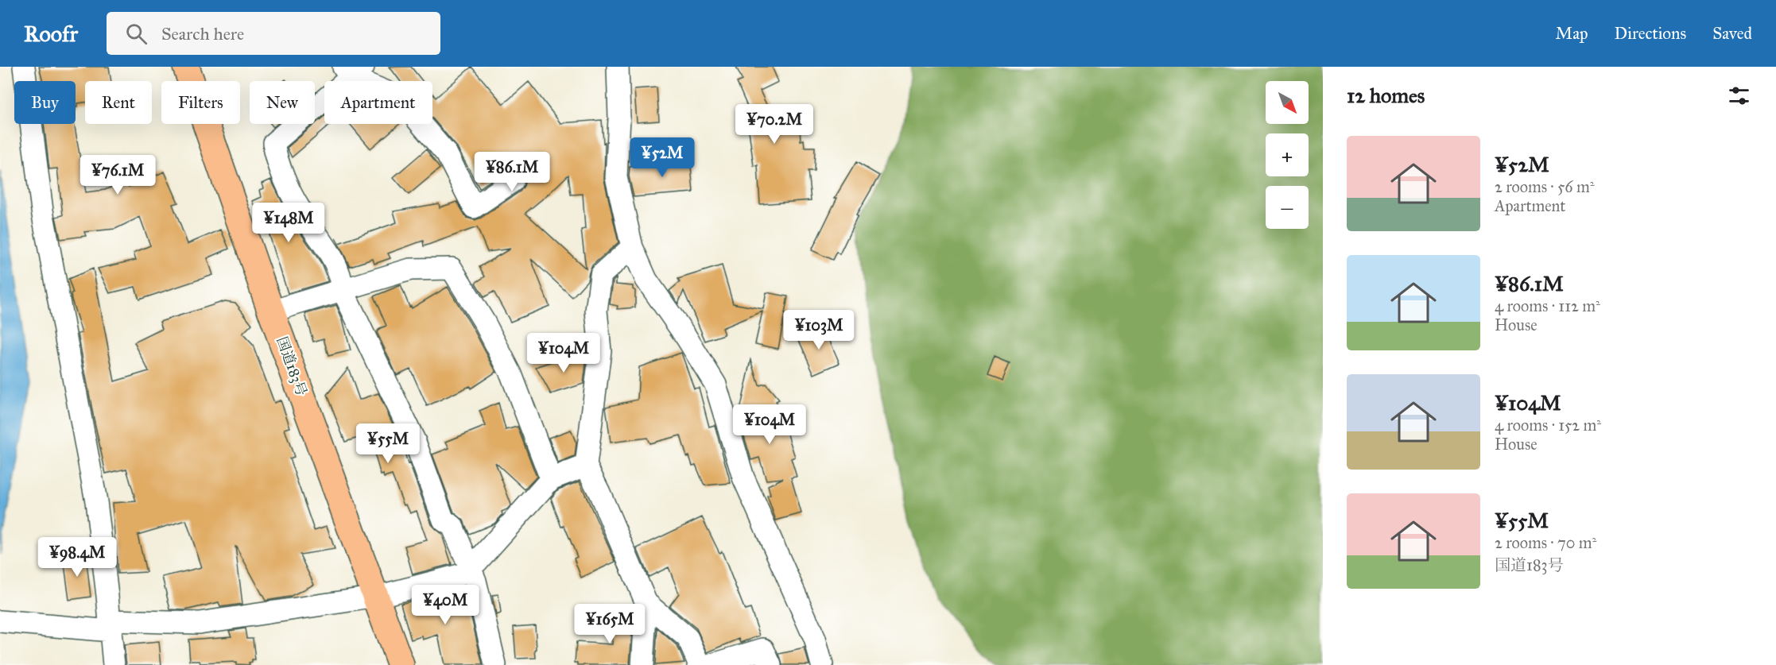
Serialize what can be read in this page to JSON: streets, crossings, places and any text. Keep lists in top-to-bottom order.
{
  "streets": {
    "highway": ["国道183号"]
  },
  "north": "bottom right",
  "page": {
    "header": "Roofr",
    "search": "Search here",
    "nav": ["Map", "Directions", "Saved"],
    "heading": "12 homes",
    "map_buttons": ["+", "−"],
    "chip": [
      "Buy",
      "Rent",
      "Filters",
      "New",
      "Apartment"
    ],
    "price": [
      "¥70.2M",
      "¥52M",
      "¥86.1M",
      "¥76.1M",
      "¥148M",
      "¥103M",
      "¥104M",
      "¥104M",
      "¥55M",
      "¥98.4M",
      "¥40M",
      "¥165M"
    ],
    "list": [
      {
        "name": "¥52M",
        "note": "2 rooms · 56 m² · Apartment"
      },
      {
        "name": "¥86.1M",
        "note": "4 rooms · 112 m² · House"
      },
      {
        "name": "¥104M",
        "note": "4 rooms · 152 m² · House"
      },
      {
        "name": "¥55M",
        "note": "2 rooms · 70 m² · 国道183号"
      }
    ]
  }
}
